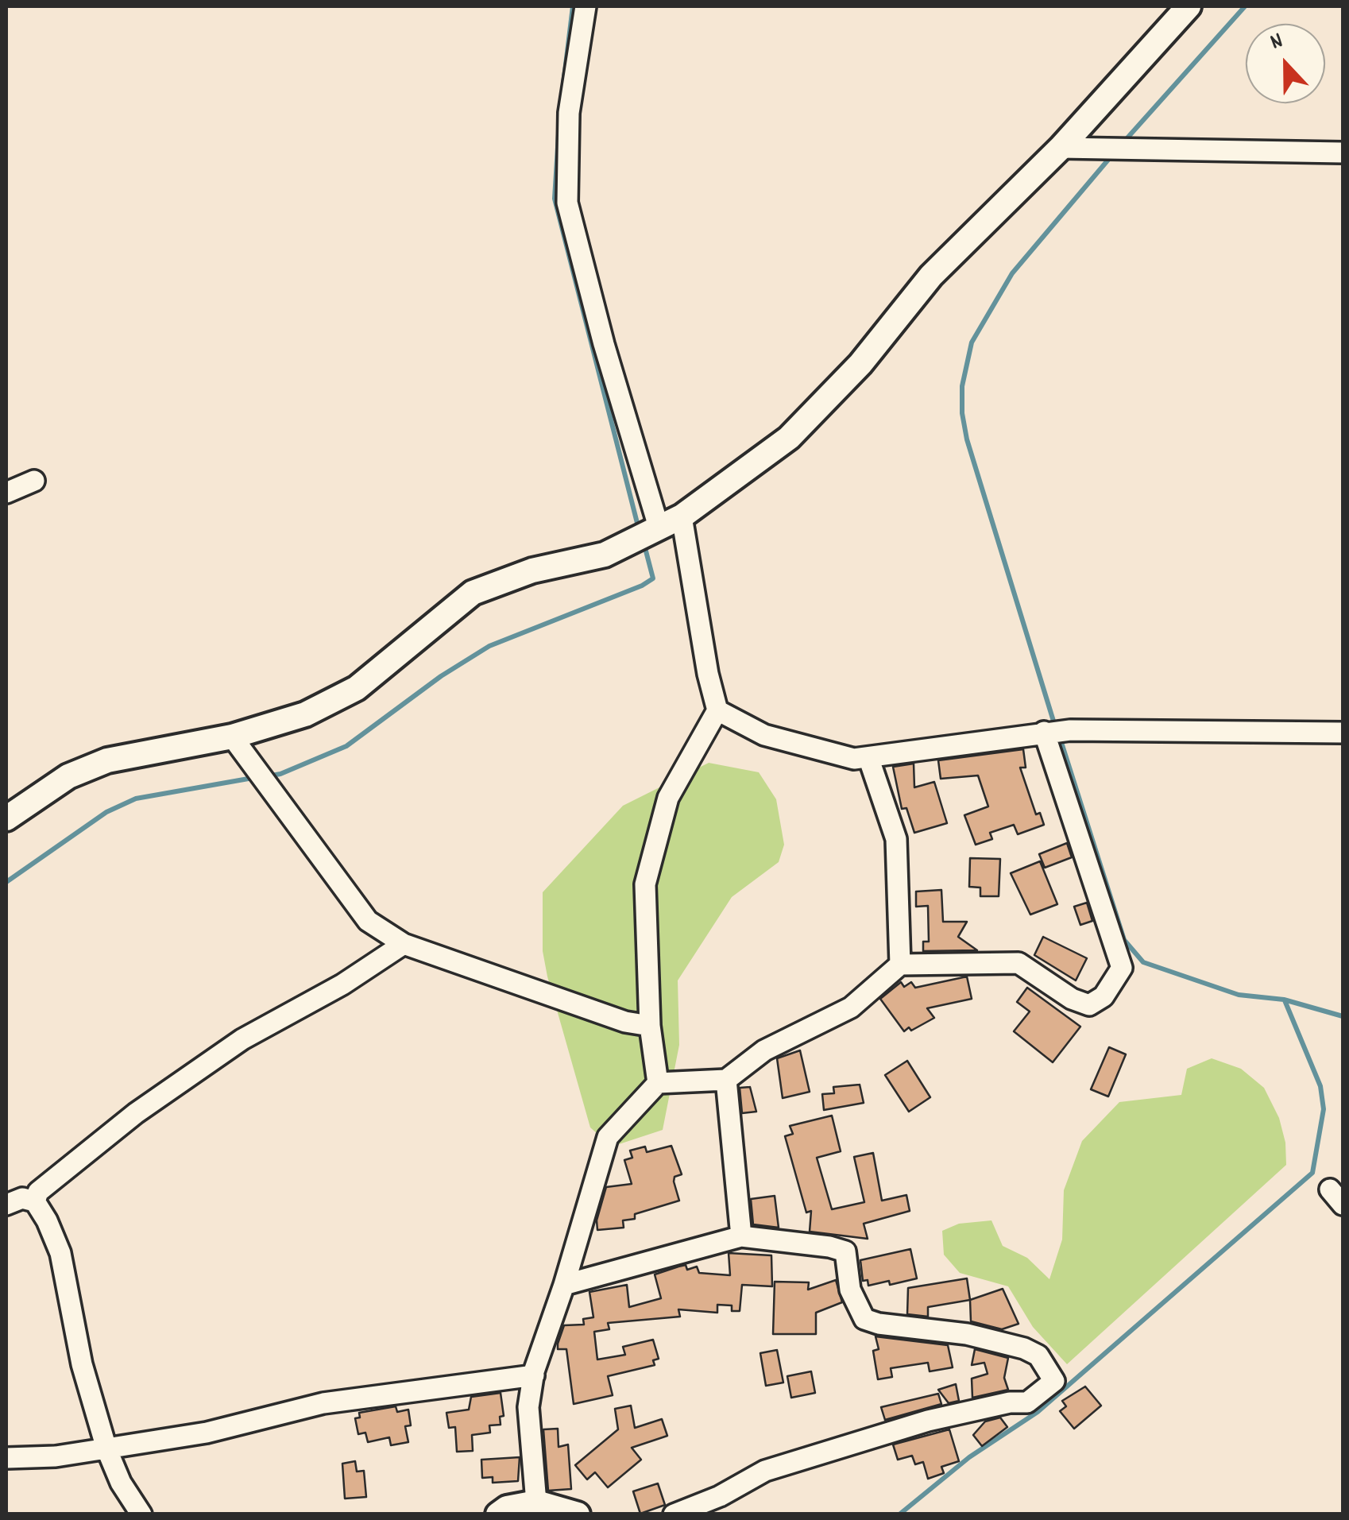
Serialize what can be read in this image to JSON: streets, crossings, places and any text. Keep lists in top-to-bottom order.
{
  "north": "top"
}
